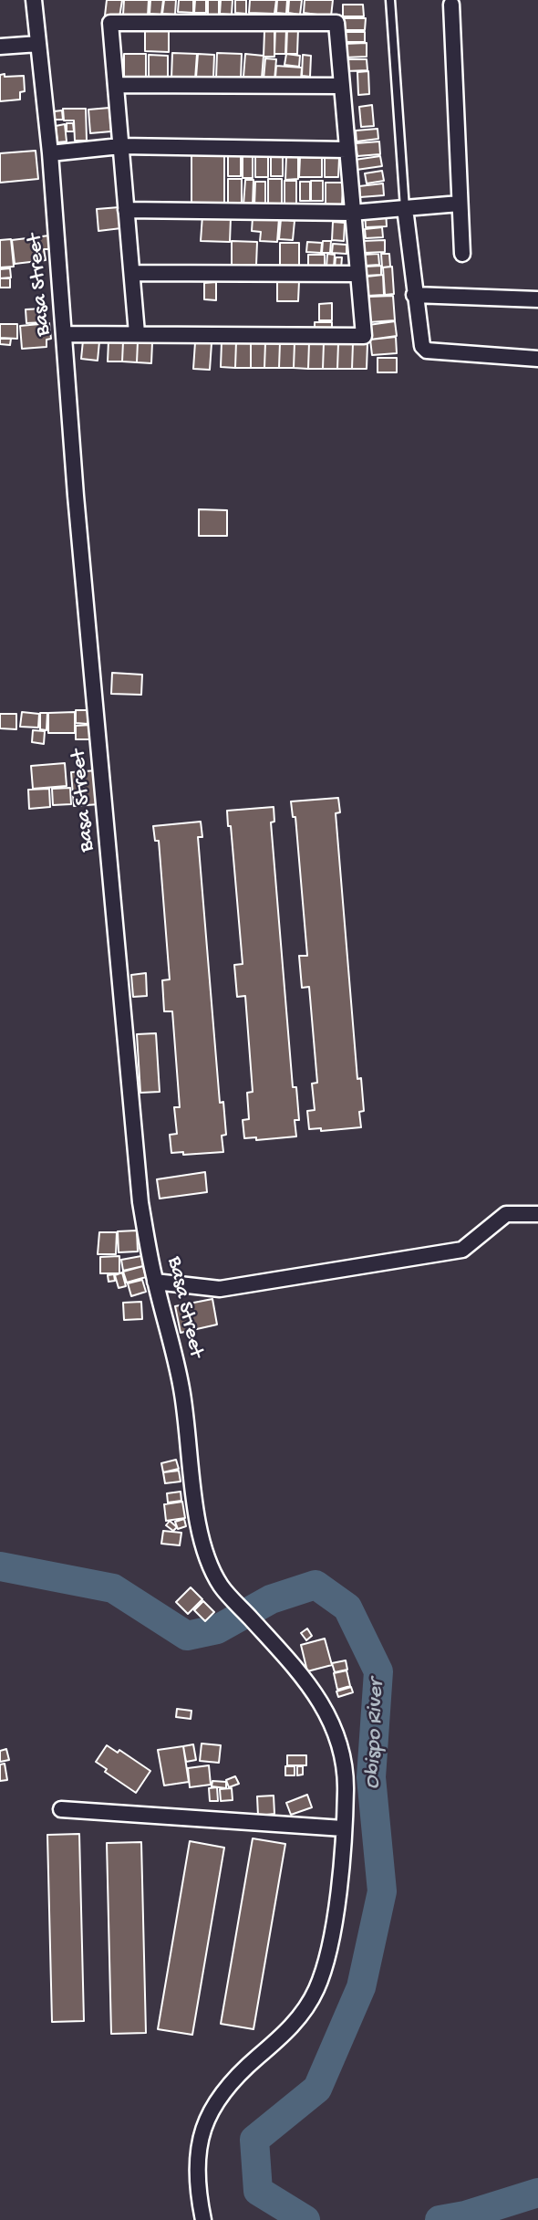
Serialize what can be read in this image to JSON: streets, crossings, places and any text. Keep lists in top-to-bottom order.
{
  "streets": {
    "street": ["Basa Street"]
  },
  "water": ["Obispo River"]
}
